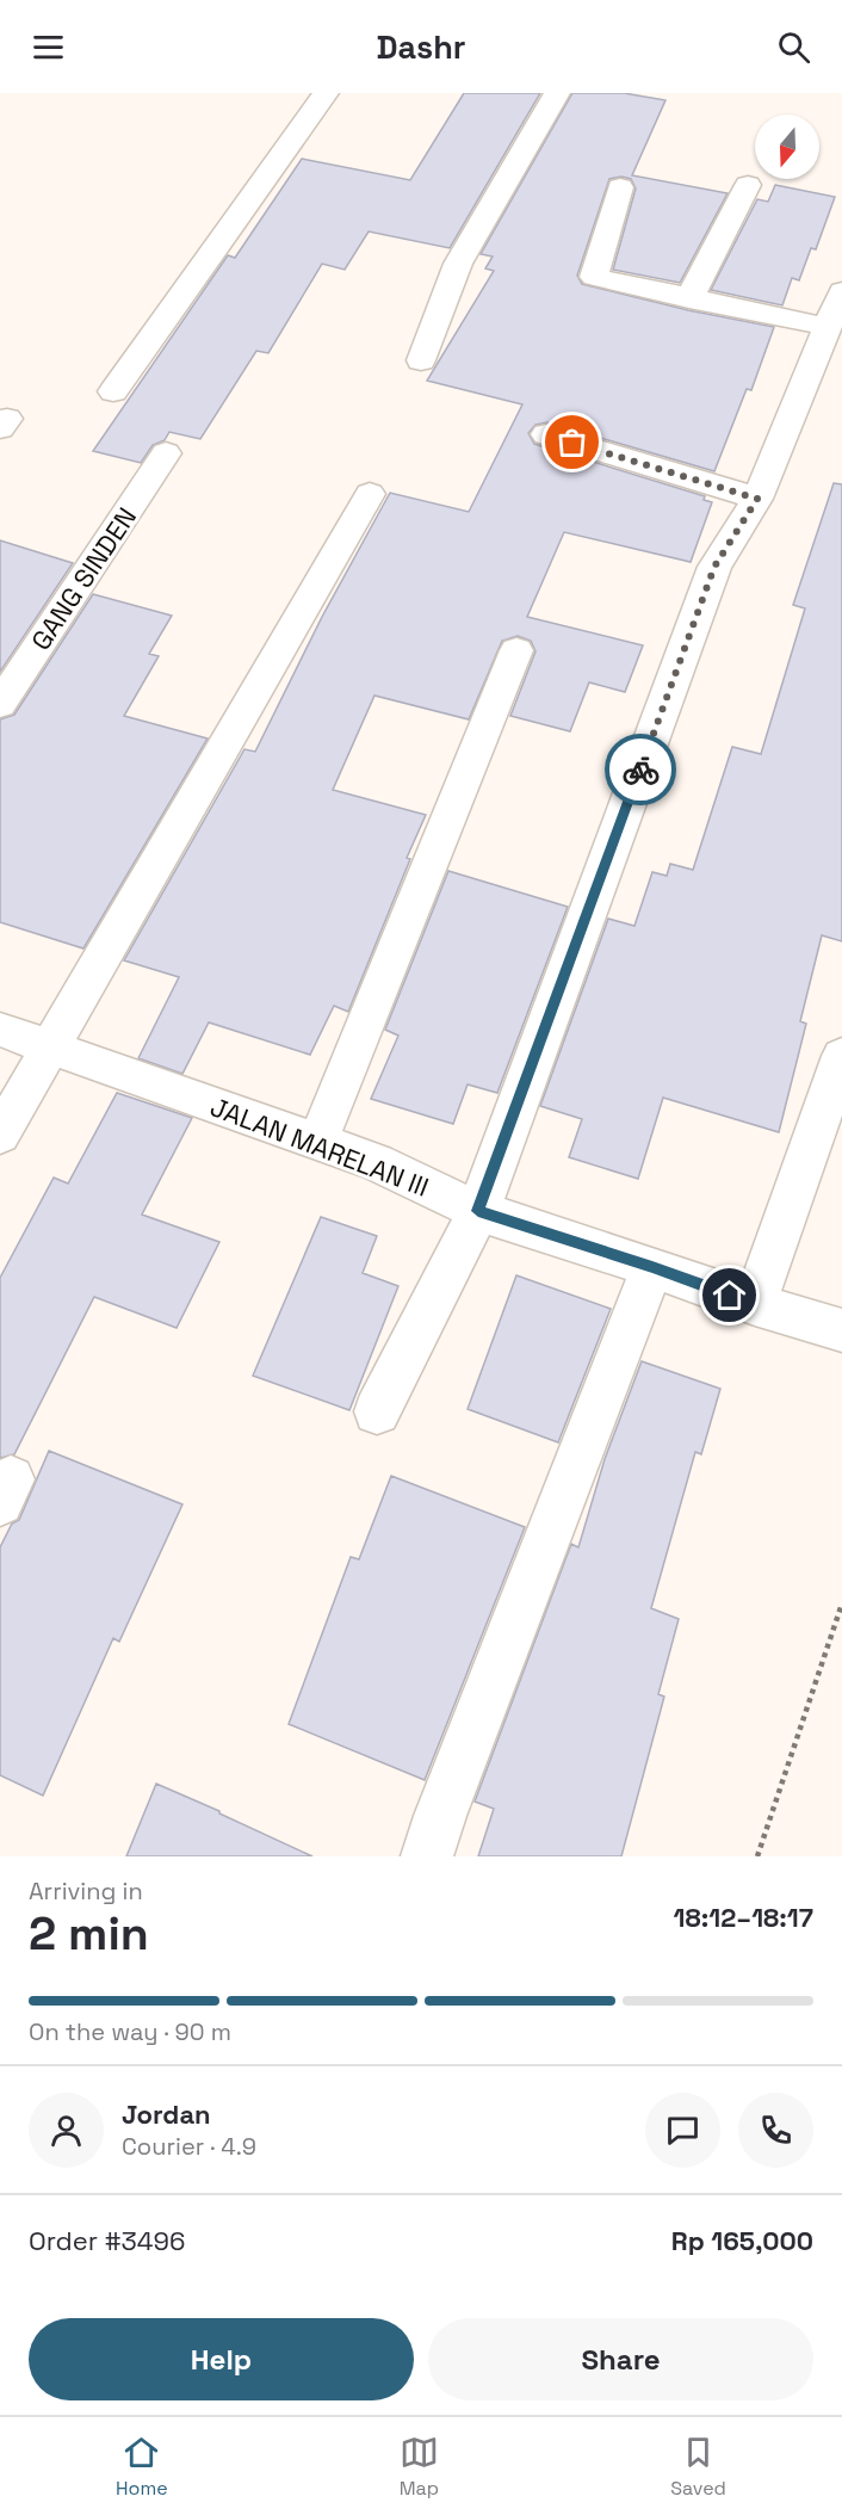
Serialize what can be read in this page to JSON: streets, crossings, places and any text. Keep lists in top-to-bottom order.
{
  "streets": {
    "street": ["GANG SINDEN", "JALAN MARELAN III"]
  },
  "north": "bottom",
  "page": {
    "header": "Dashr",
    "heading": ["2 min", "Arriving in", "18:12–18:17"],
    "panel": [
      "Jordan",
      "Courier · 4.9",
      "Order #3496",
      "Rp 165,000"
    ],
    "bar": "On the way · 90 m",
    "buttons": ["Help", "Share"],
    "tabs": ["Home", "Map", "Saved"]
  }
}
